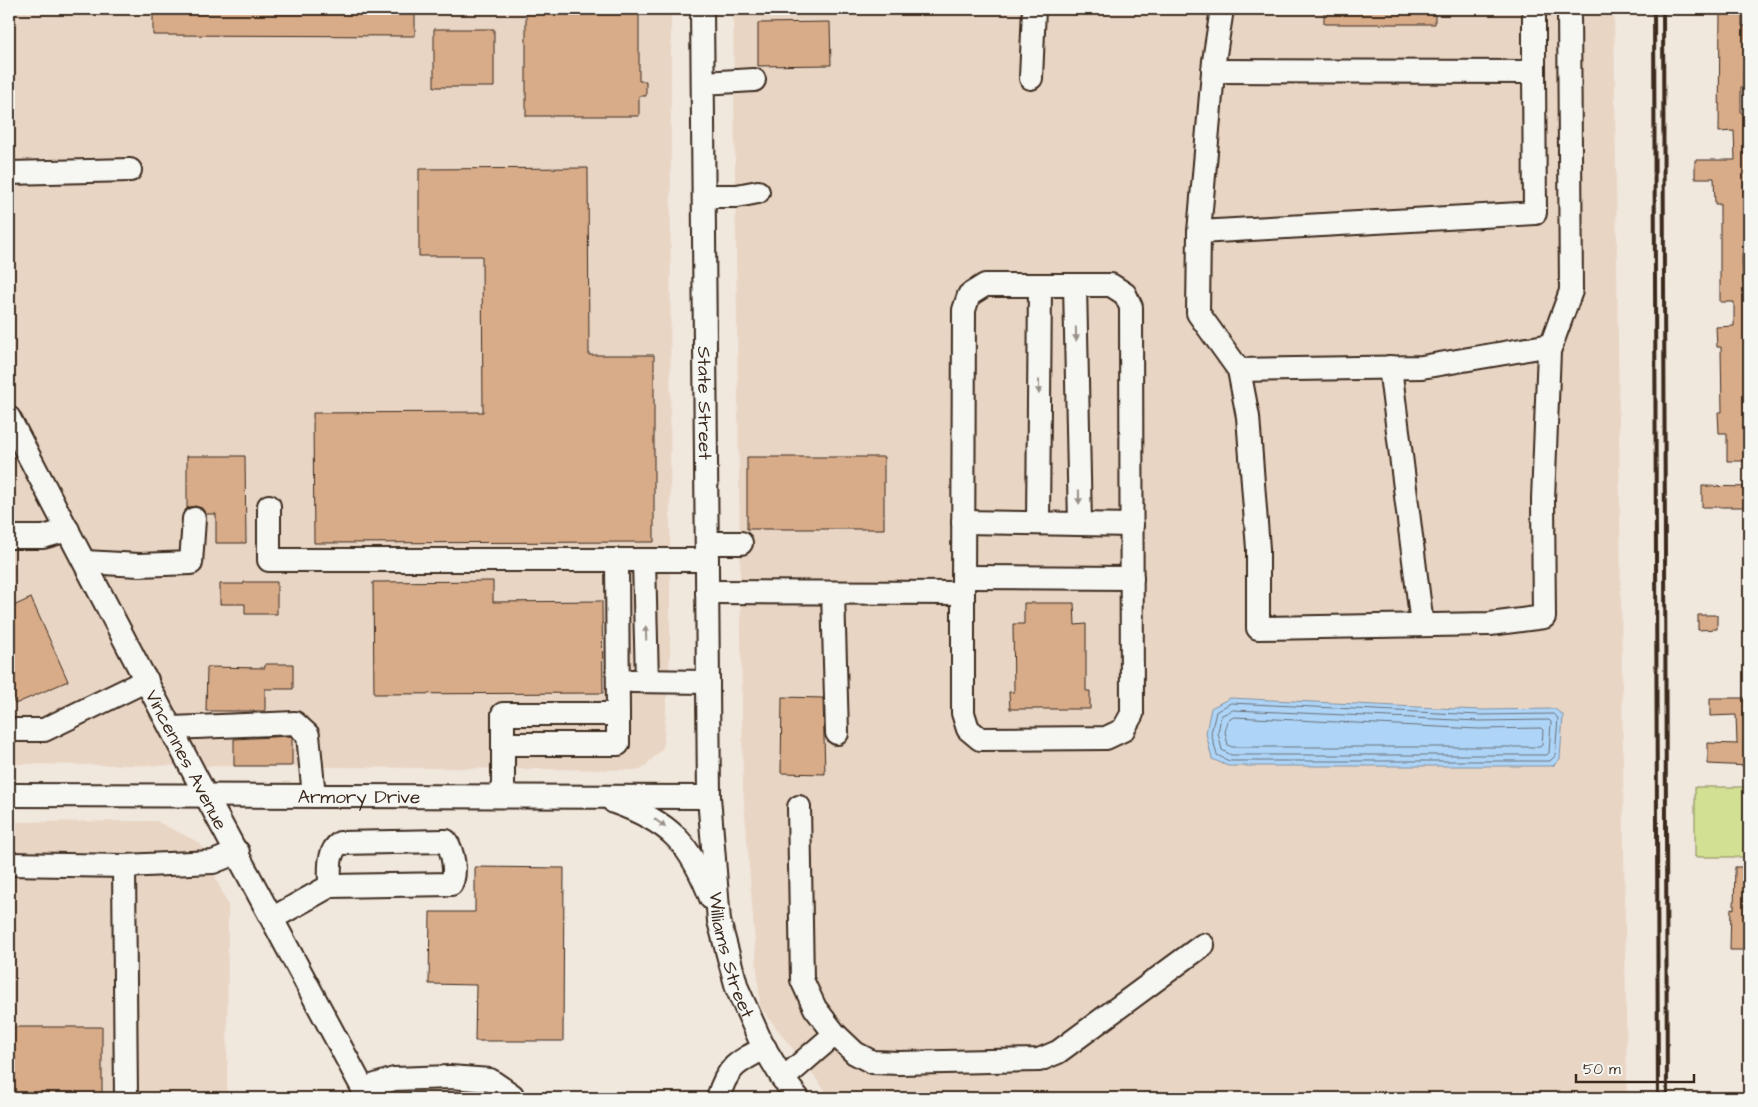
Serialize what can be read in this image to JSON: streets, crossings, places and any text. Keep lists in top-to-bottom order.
{
  "streets": {
    "street": [
      "State Street",
      "Vincennes Avenue",
      "Armory Drive",
      "Williams Street"
    ]
  },
  "crossings": [
    ["State Street", "Armory Drive"],
    ["State Street", "Williams Street"],
    ["Vincennes Avenue", "Armory Drive"],
    ["Armory Drive", "Williams Street"]
  ],
  "scale_bar": "50 m"
}
